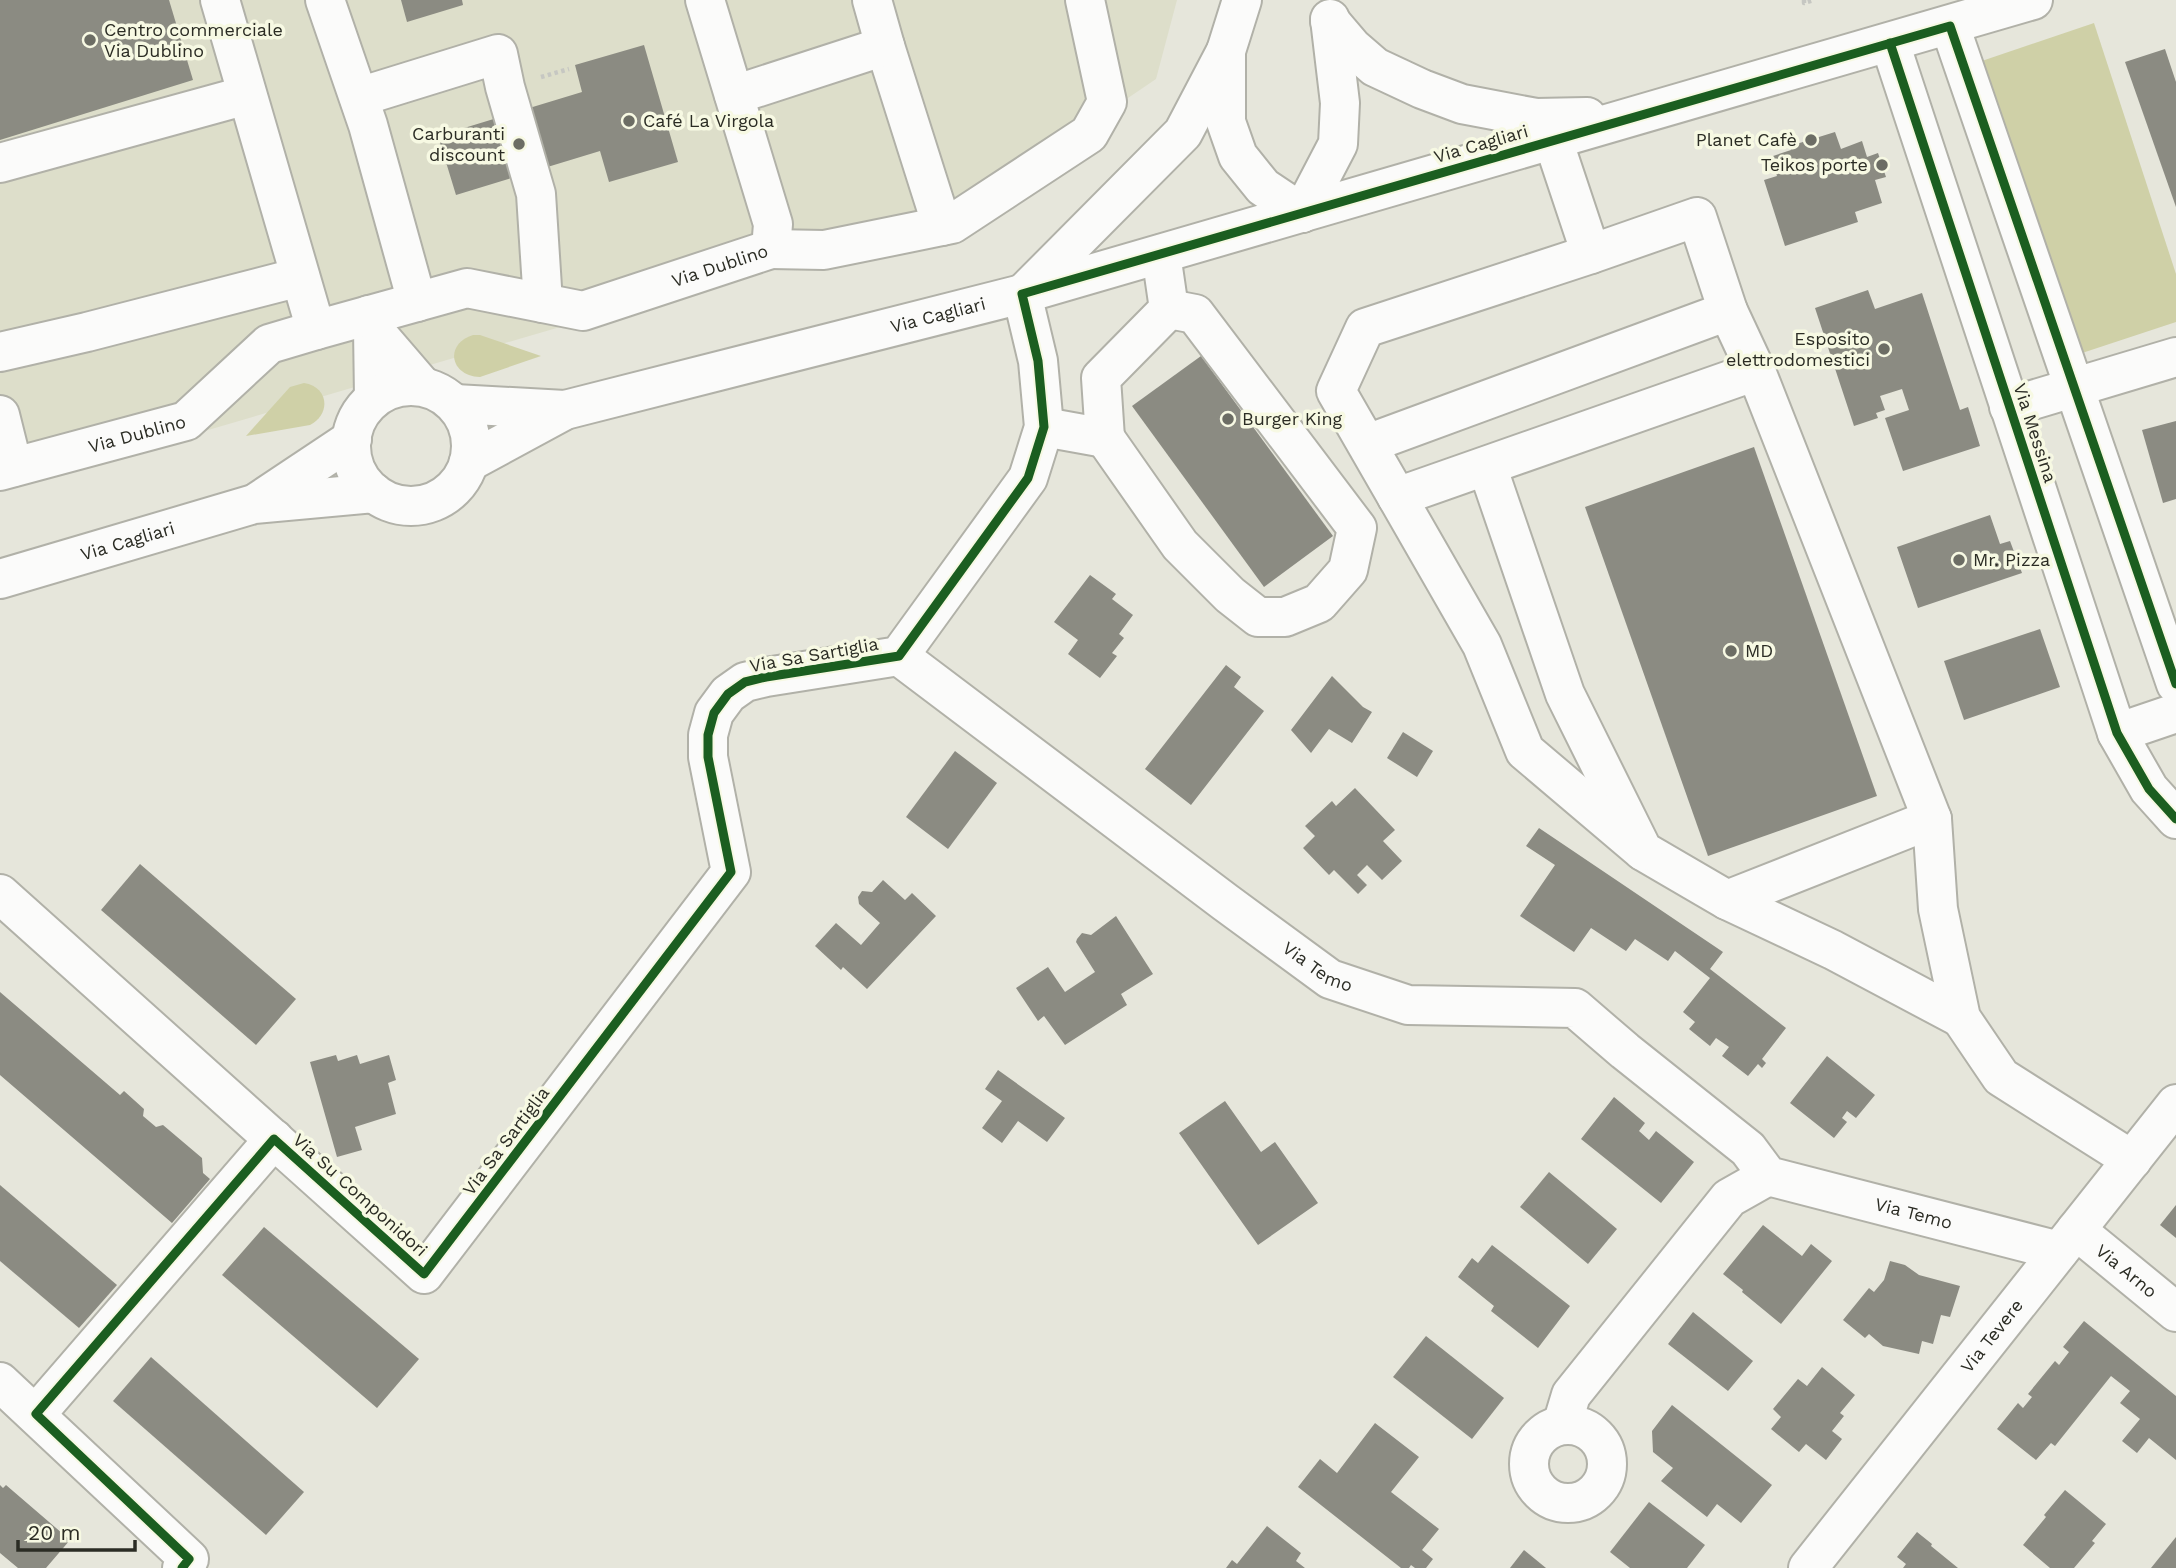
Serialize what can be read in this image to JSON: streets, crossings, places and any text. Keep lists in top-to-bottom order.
{
  "streets": {
    "street": [
      "Via Cagliari",
      "Via Dublino",
      "Via Messina",
      "Via Sa Sartiglia",
      "Via Temo",
      "Via Su Componidori",
      "Via Arno",
      "Via Tevere"
    ]
  },
  "crossings": [
    ["Via Cagliari", "Via Messina"],
    ["Via Cagliari", "Via Sa Sartiglia"],
    ["Via Sa Sartiglia", "Via Temo"],
    ["Via Sa Sartiglia", "Via Su Componidori"],
    ["Via Temo", "Via Arno"],
    ["Via Temo", "Via Tevere"],
    ["Via Arno", "Via Tevere"]
  ],
  "places": [
    "Centro commerciale Via Dublino",
    "Café La Virgola",
    "Planet Cafè",
    "Carburanti discount",
    "Teikos porte",
    "Esposito elettrodomestici",
    "Burger King",
    "Mr. Pizza",
    "MD"
  ],
  "scale_bar": "20 m"
}
